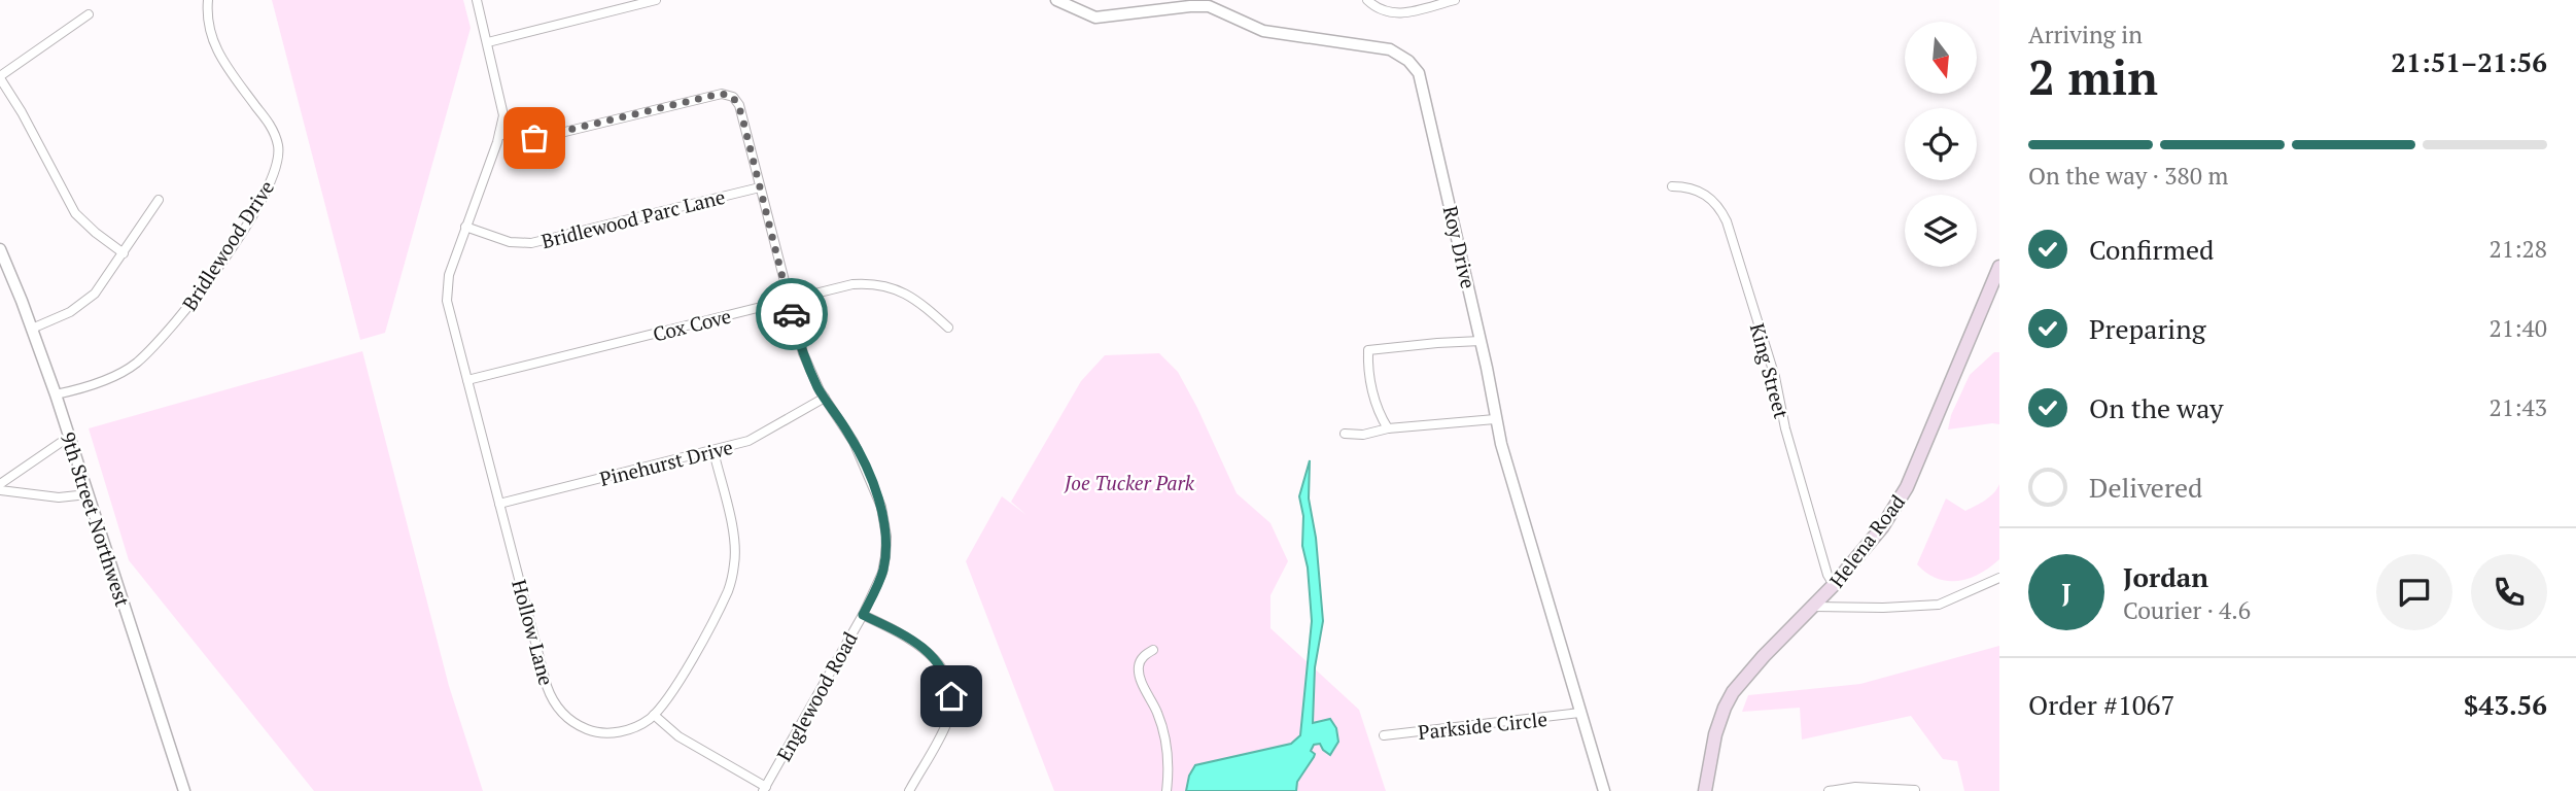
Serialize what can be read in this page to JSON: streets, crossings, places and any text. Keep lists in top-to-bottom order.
{
  "streets": {
    "main road": ["Helena Road"],
    "street": [
      "Bridlewood Parc Lane",
      "Bridlewood Drive",
      "Roy Drive",
      "Cox Cove",
      "King Street",
      "Pinehurst Drive",
      "9th Street Northwest",
      "Hollow Lane",
      "Englewood Road",
      "Parkside Circle"
    ]
  },
  "crossings": [
    ["Bridlewood Parc Lane", "Hollow Lane"],
    ["Bridlewood Parc Lane", "Englewood Road"],
    ["Bridlewood Drive", "9th Street Northwest"],
    ["Roy Drive", "Parkside Circle"],
    ["Cox Cove", "Hollow Lane"],
    ["Cox Cove", "Englewood Road"],
    ["King Street", "Helena Road"],
    ["Pinehurst Drive", "Hollow Lane"],
    ["Pinehurst Drive", "Englewood Road"],
    ["Hollow Lane", "Englewood Road"]
  ],
  "parks": ["Joe Tucker Park"],
  "north": "bottom",
  "page": {
    "heading": ["2 min", "Arriving in", "21:51–21:56"],
    "panel": [
      "Jordan",
      "Courier · 4.6",
      "Order #1067",
      "$43.56"
    ],
    "bar": "On the way · 380 m",
    "list": [
      ["Confirmed", "21:28"],
      ["Preparing", "21:40"],
      ["On the way", "21:43"],
      "Delivered"
    ],
    "round": "J"
  }
}
